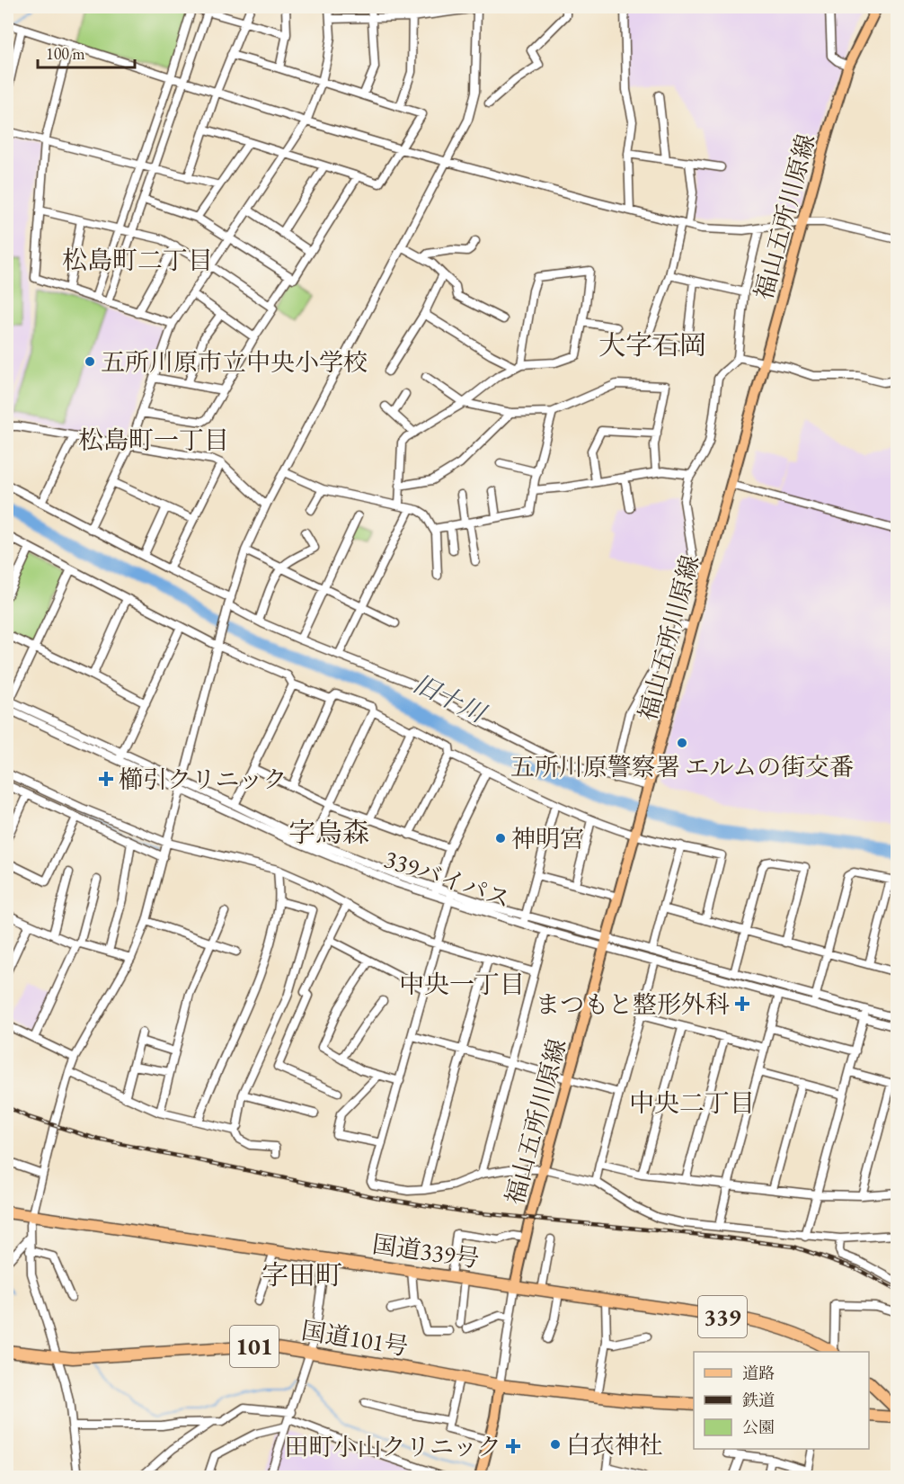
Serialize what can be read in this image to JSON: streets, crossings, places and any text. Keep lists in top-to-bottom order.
{
  "streets": {
    "highway": [
      "国道339号",
      "339",
      "国道101号",
      "101"
    ],
    "main road": ["福山五所川原線"],
    "street": ["339バイパス"]
  },
  "crossings": [
    ["福山五所川原線", "339バイパス"],
    ["福山五所川原線", "国道339号"]
  ],
  "districts": [
    "松島町二丁目",
    "大字石岡",
    "松島町一丁目",
    "字烏森",
    "中央一丁目",
    "中央二丁目",
    "字田町"
  ],
  "water": ["旧十川"],
  "places": {
    "other": [
      "五所川原市立中央小学校",
      "五所川原警察署 エルムの街交番",
      "神明宮",
      "白衣神社"
    ],
    "health": ["櫛引クリニック", "まつもと整形外科", "田町小山クリニック"]
  },
  "legend": ["道路", "鉄道", "公園"],
  "scale_bar": "100 m"
}
